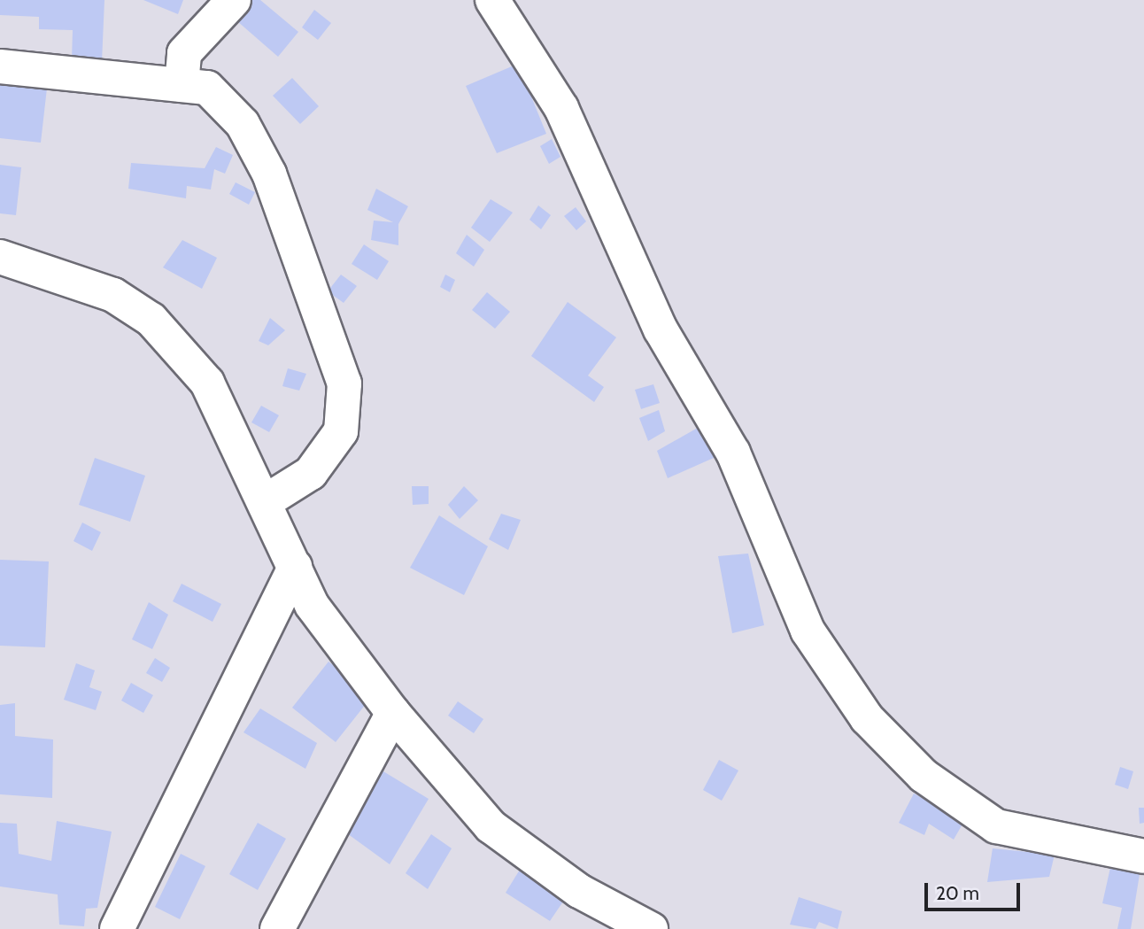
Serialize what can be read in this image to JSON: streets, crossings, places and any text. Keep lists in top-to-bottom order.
{
  "scale_bar": "20 m"
}
